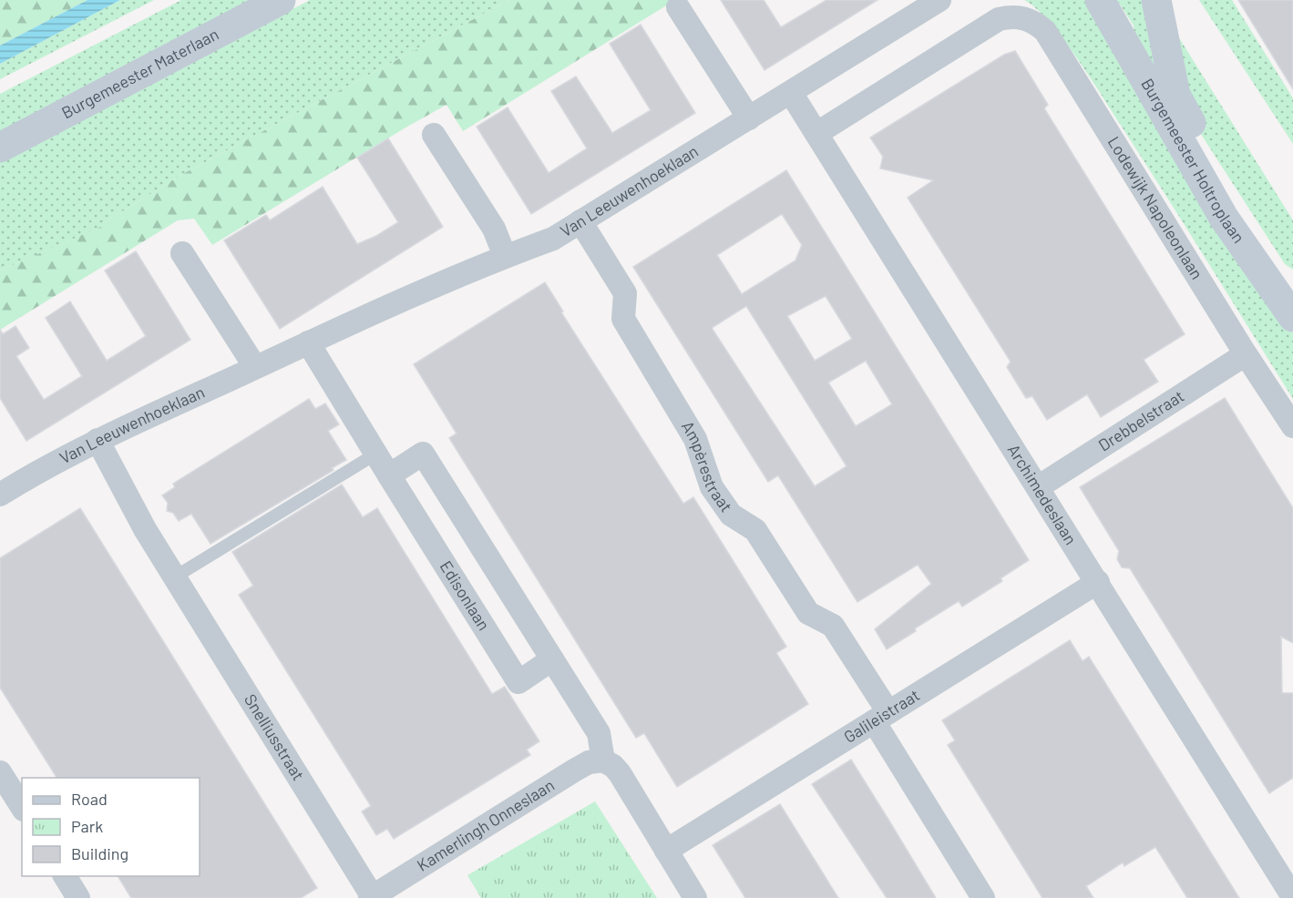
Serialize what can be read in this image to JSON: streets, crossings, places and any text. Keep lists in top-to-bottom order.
{
  "streets": {
    "street": [
      "Burgemeester Materlaan",
      "Burgemeester Holtroplaan",
      "Van Leeuwenhoeklaan",
      "Lodewijk Napoleonlaan",
      "Drebbelstraat",
      "Ampèrestraat",
      "Archimedeslaan",
      "Edisonlaan",
      "Galileistraat",
      "Snelliusstraat",
      "Kamerlingh Onneslaan"
    ]
  },
  "crossings": [
    ["Van Leeuwenhoeklaan", "Ampèrestraat"],
    ["Van Leeuwenhoeklaan", "Archimedeslaan"],
    ["Van Leeuwenhoeklaan", "Edisonlaan"],
    ["Van Leeuwenhoeklaan", "Snelliusstraat"],
    ["Lodewijk Napoleonlaan", "Drebbelstraat"],
    ["Lodewijk Napoleonlaan", "Archimedeslaan"],
    ["Drebbelstraat", "Archimedeslaan"],
    ["Ampèrestraat", "Galileistraat"],
    ["Archimedeslaan", "Galileistraat"],
    ["Snelliusstraat", "Kamerlingh Onneslaan"]
  ],
  "legend": ["Road", "Park", "Building"]
}
